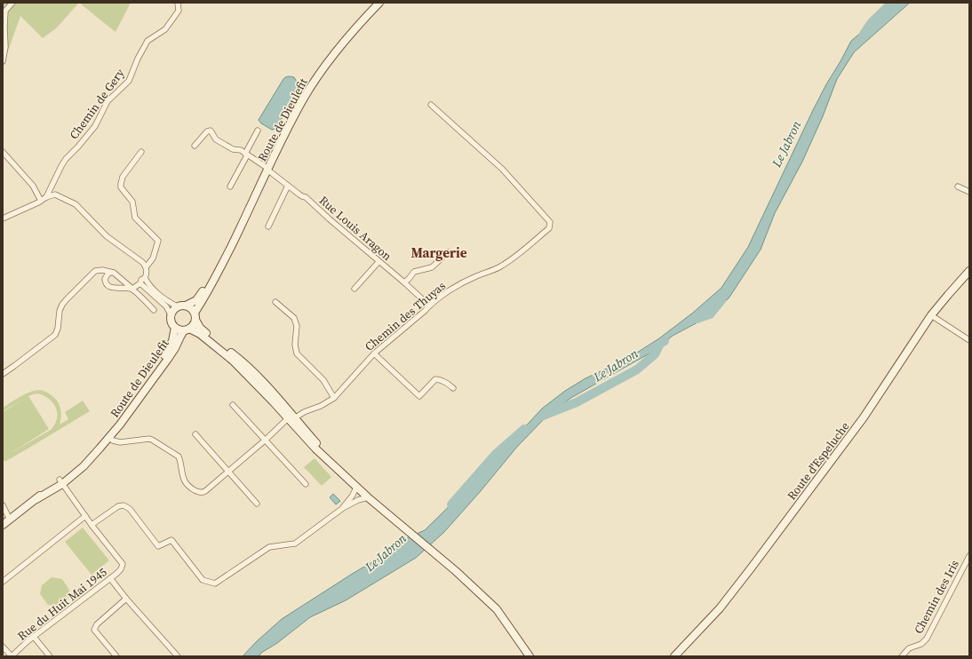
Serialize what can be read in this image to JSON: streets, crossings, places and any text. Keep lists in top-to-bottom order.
{
  "streets": {
    "main road": ["Route de Dieulefit", "Route d'Espeluche"],
    "street": [
      "Chemin de Gery",
      "Rue Louis Aragon",
      "Chemin des Thuyas",
      "Chemin des Iris",
      "Rue du Huit Mai 1945"
    ]
  },
  "crossings": [
    ["Route de Dieulefit", "Rue Louis Aragon"],
    ["Route de Dieulefit", "Rue du Huit Mai 1945"],
    ["Rue Louis Aragon", "Chemin des Thuyas"]
  ],
  "districts": ["Margerie"],
  "water": ["Le Jabron"]
}
